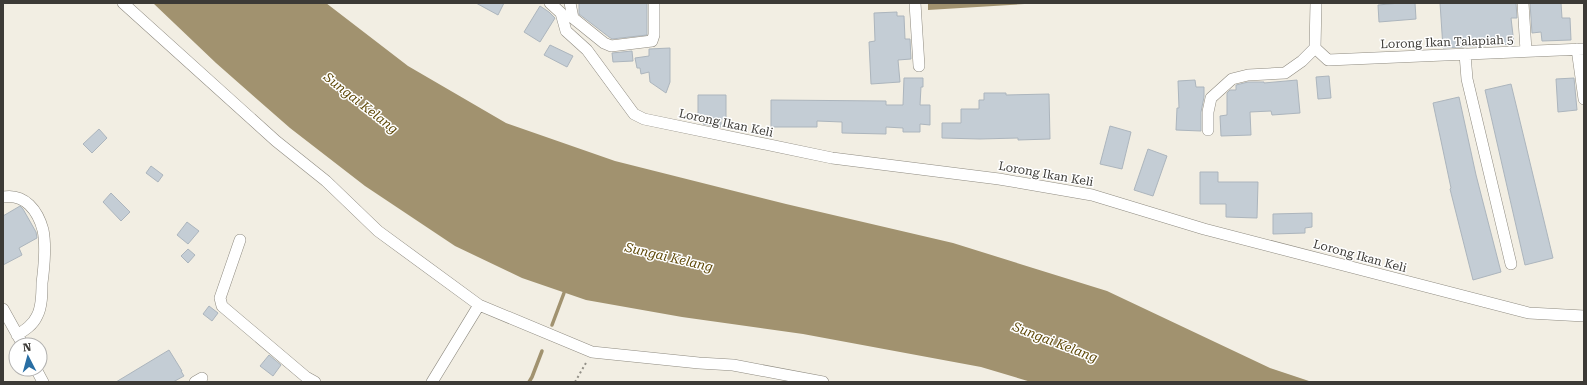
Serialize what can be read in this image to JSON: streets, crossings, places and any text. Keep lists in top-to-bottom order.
{
  "streets": {
    "street": ["Lorong Ikan Talapiah 5", "Lorong Ikan Keli"]
  },
  "water": ["Sungai Kelang"],
  "north": "top"
}
